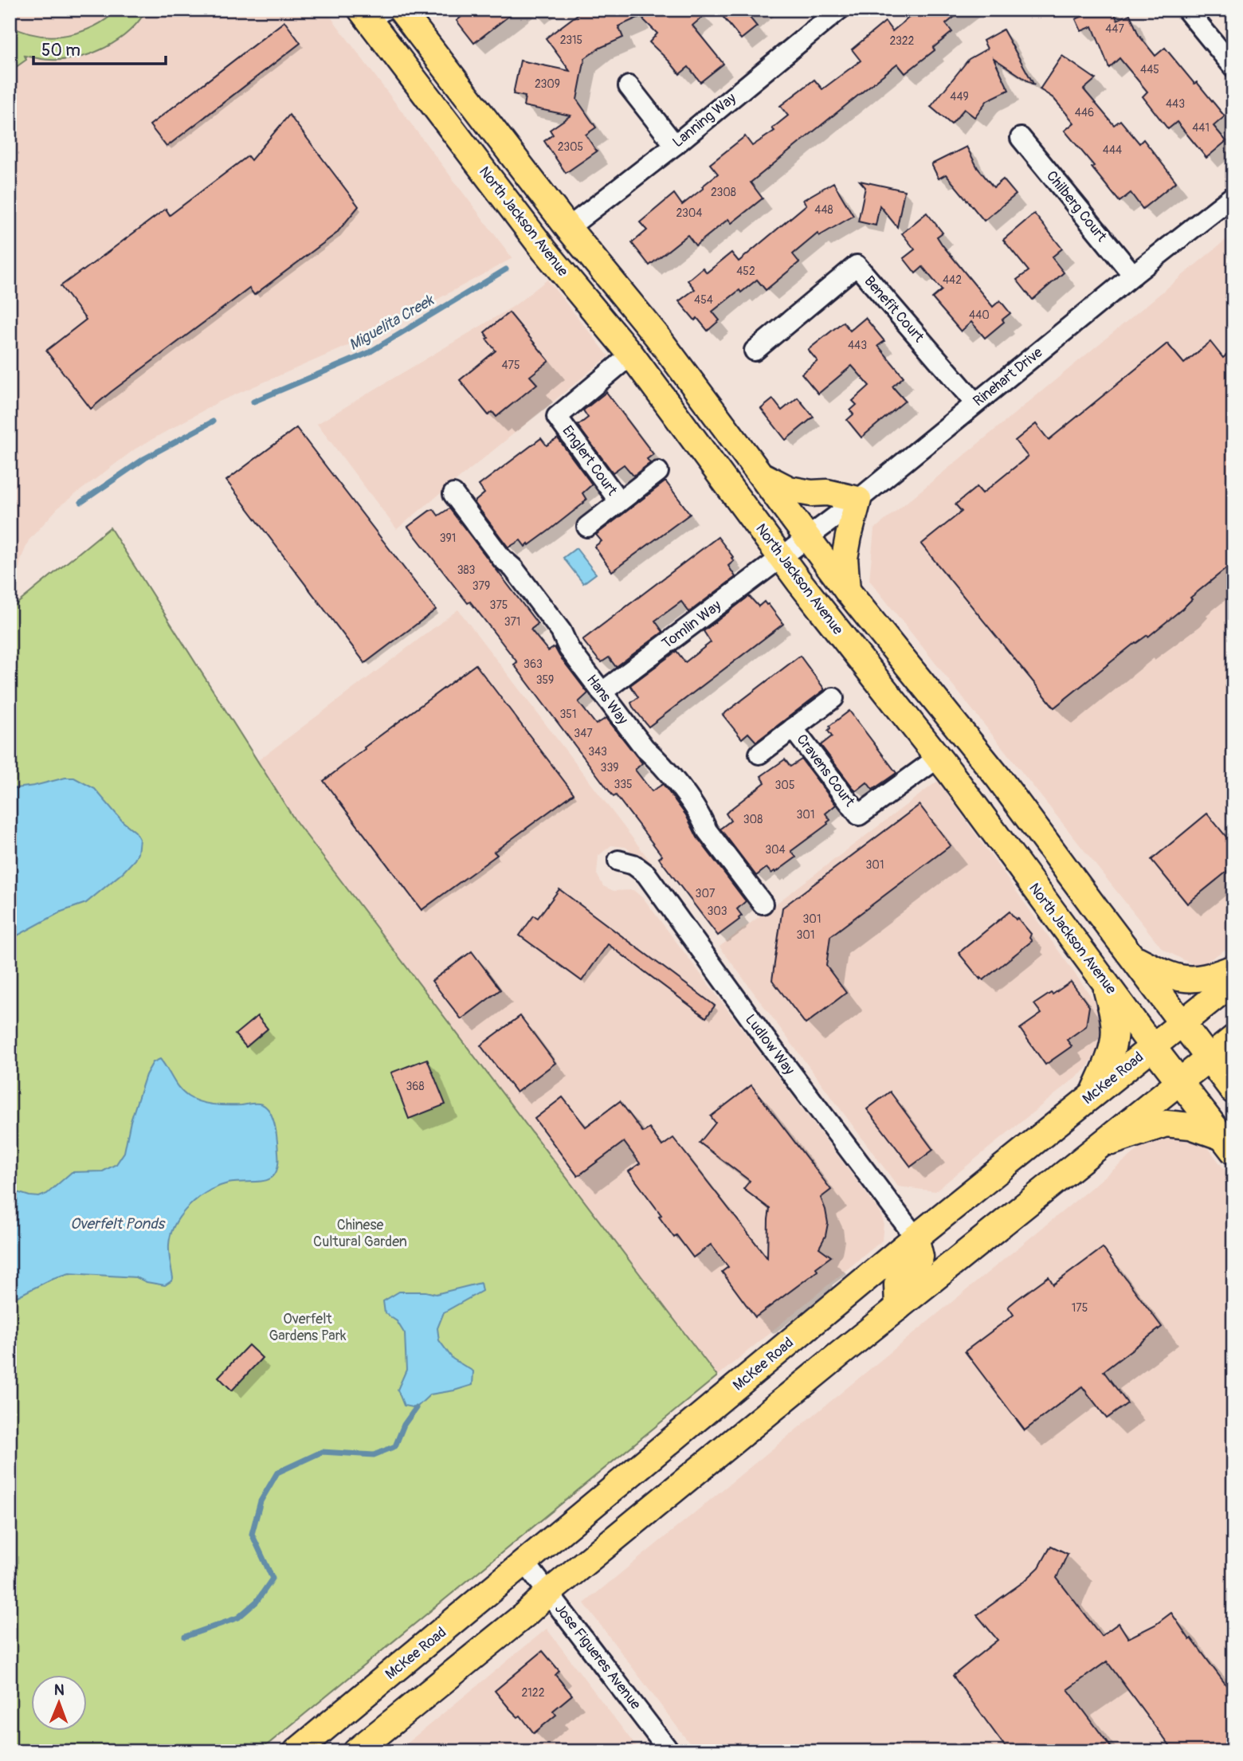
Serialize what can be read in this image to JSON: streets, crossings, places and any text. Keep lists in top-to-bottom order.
{
  "streets": {
    "main road": ["North Jackson Avenue", "McKee Road"],
    "street": [
      "Lanning Way",
      "Chilberg Court",
      "Benefit Court",
      "Rinehart Drive",
      "Englert Court",
      "Tomlin Way",
      "Hans Way",
      "Cravens Court",
      "Ludlow Way",
      "Jose Figueres Avenue"
    ]
  },
  "crossings": [
    ["Chilberg Court", "Rinehart Drive"],
    ["North Jackson Avenue", "Rinehart Drive"],
    ["North Jackson Avenue", "Englert Court"],
    ["North Jackson Avenue", "Tomlin Way"],
    ["North Jackson Avenue", "Cravens Court"],
    ["North Jackson Avenue", "McKee Road"],
    ["Benefit Court", "Rinehart Drive"],
    ["Rinehart Drive", "Tomlin Way"],
    ["Tomlin Way", "Hans Way"],
    ["Ludlow Way", "McKee Road"],
    ["McKee Road", "Jose Figueres Avenue"]
  ],
  "water": ["Miguelita Creek", "Overfelt Ponds"],
  "parks": ["Chinese Cultural Garden", "Overfelt Gardens Park"],
  "house_numbers": [
    "447",
    "2315",
    "2322",
    "445",
    "2309",
    "449",
    "443",
    "446",
    "441",
    "2305",
    "444",
    "2308",
    "448",
    "2304",
    "452",
    "442",
    "454",
    "440",
    "443",
    "475",
    "391",
    "383",
    "379",
    "375",
    "371",
    "363",
    "359",
    "351",
    "347",
    "343",
    "339",
    "335",
    "305",
    "301",
    "308",
    "304",
    "301",
    "307",
    "303",
    "301",
    "301",
    "368",
    "175",
    "2122"
  ],
  "scale_bar": "50 m",
  "north": "top"
}
